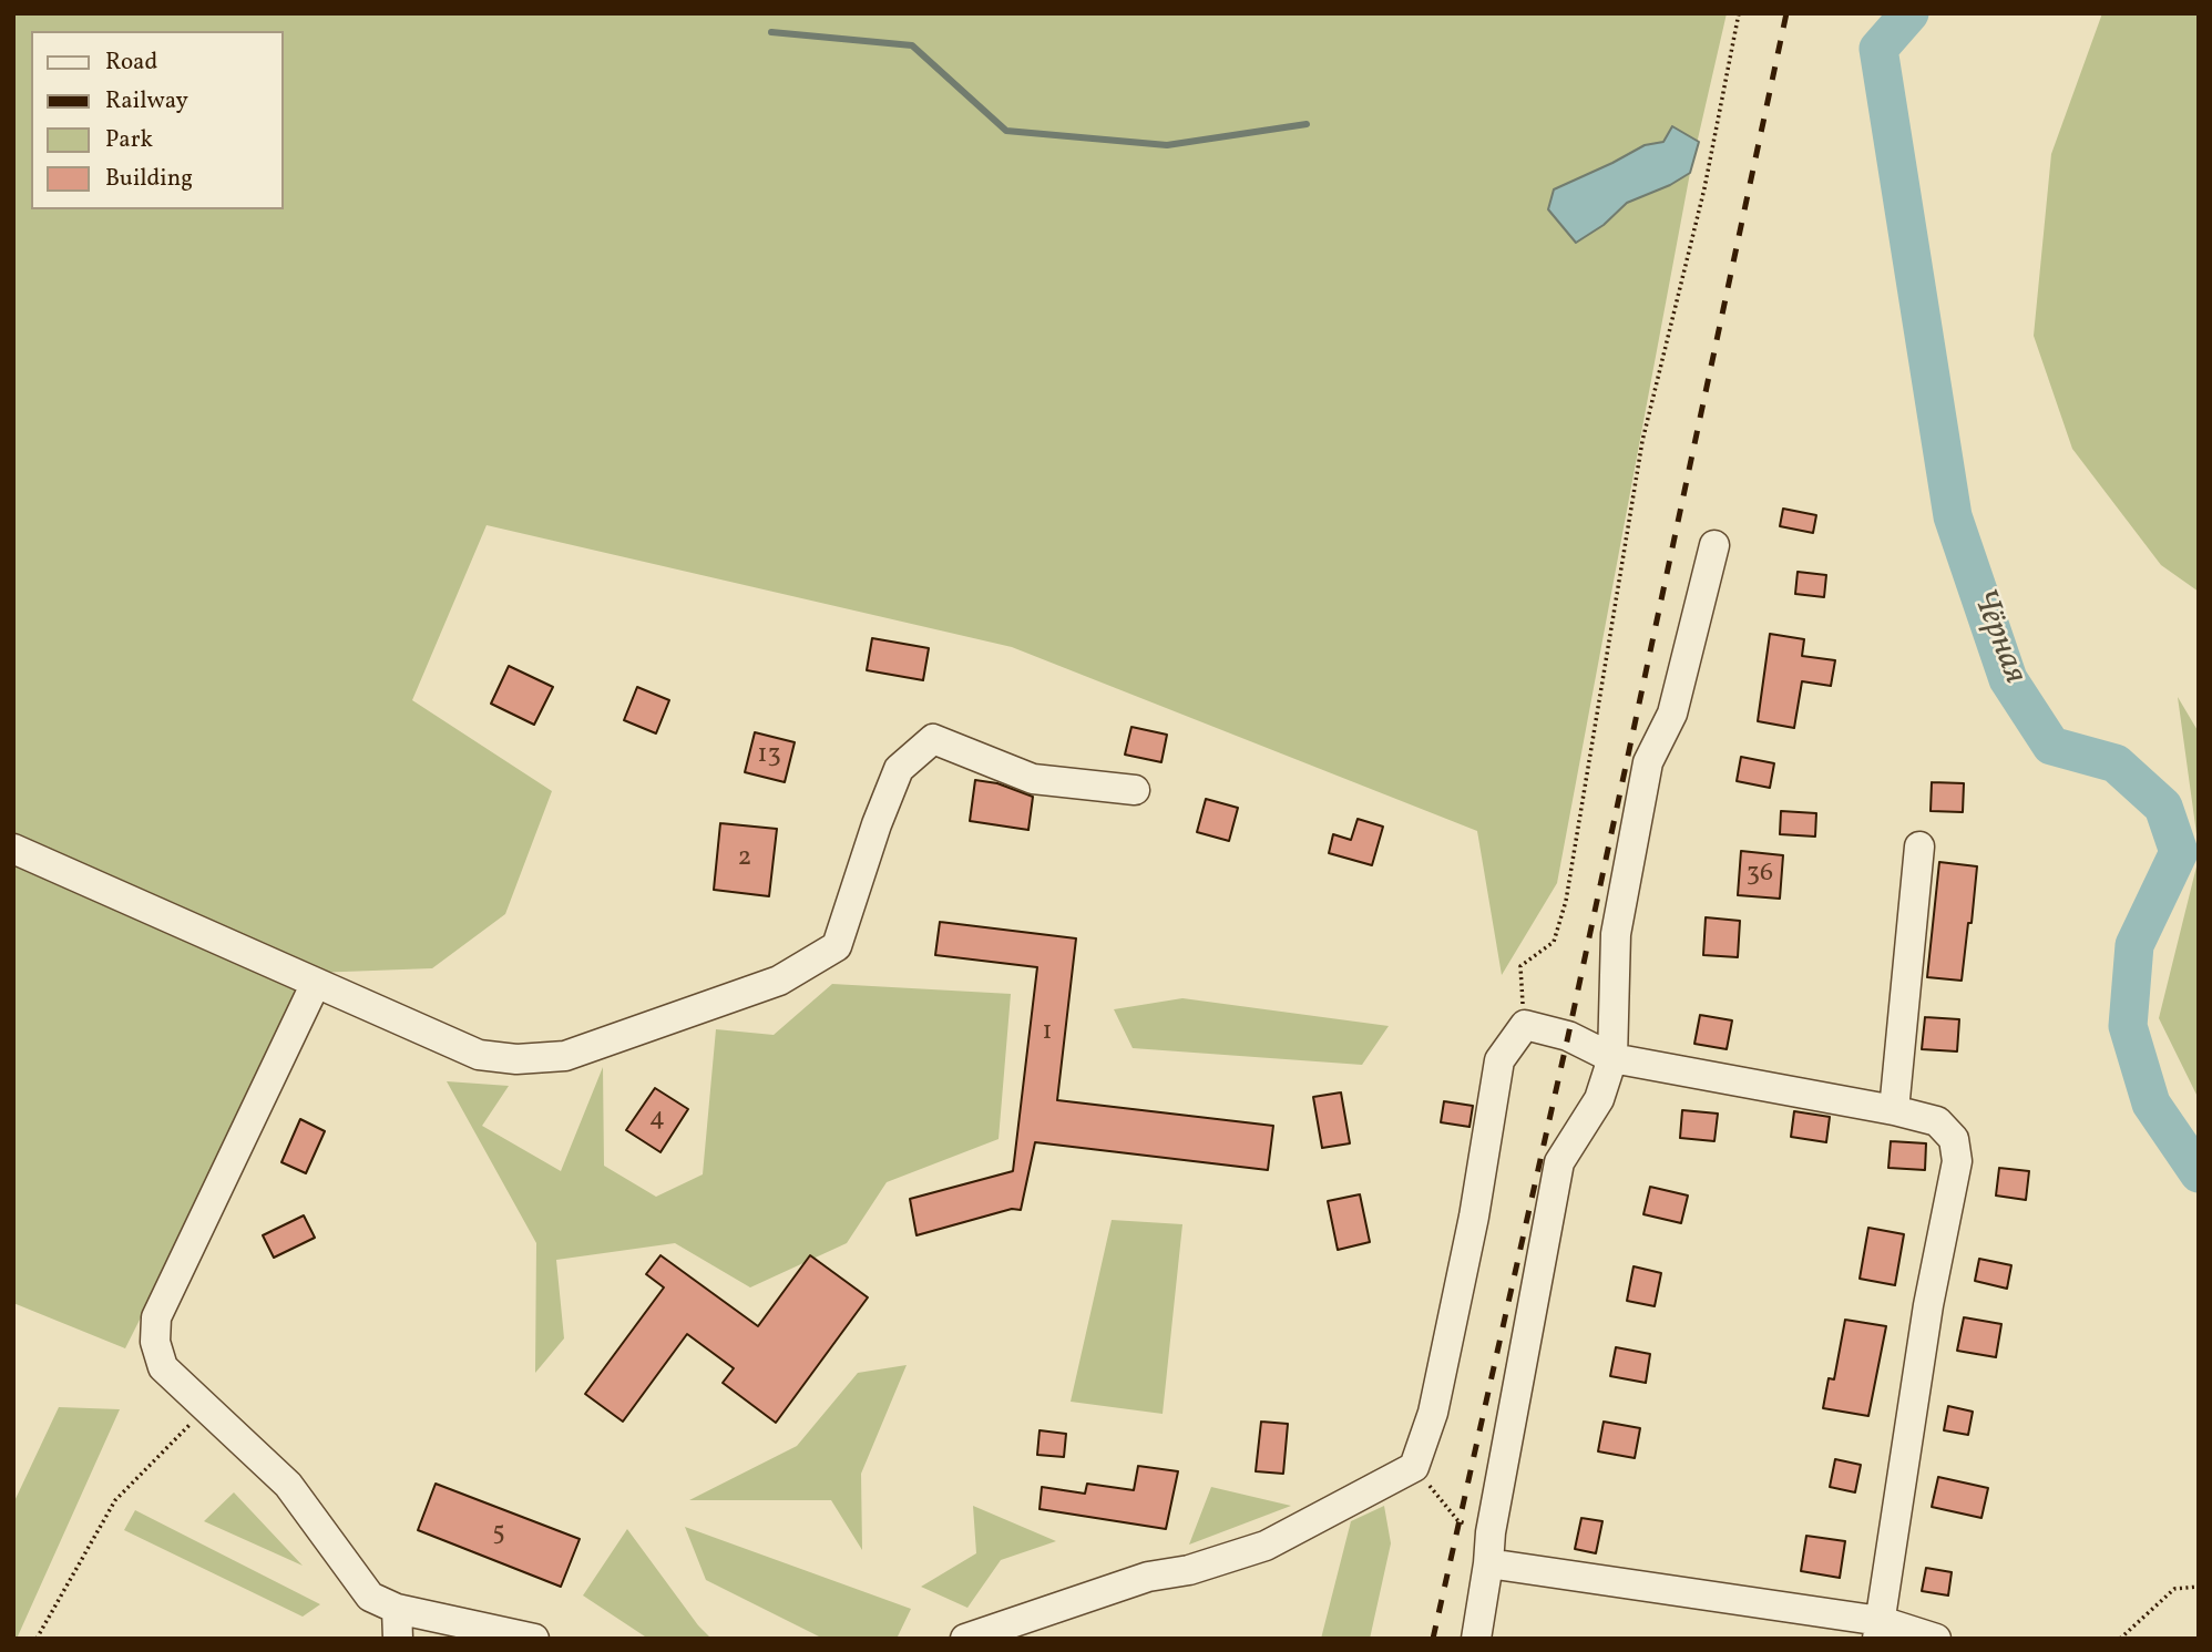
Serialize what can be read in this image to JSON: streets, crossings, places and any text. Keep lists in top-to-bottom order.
{
  "water": ["Чёрная"],
  "house_numbers": [
    "13",
    "2",
    "36",
    "1",
    "4",
    "5"
  ],
  "legend": [
    "Road",
    "Railway",
    "Park",
    "Building"
  ]
}
